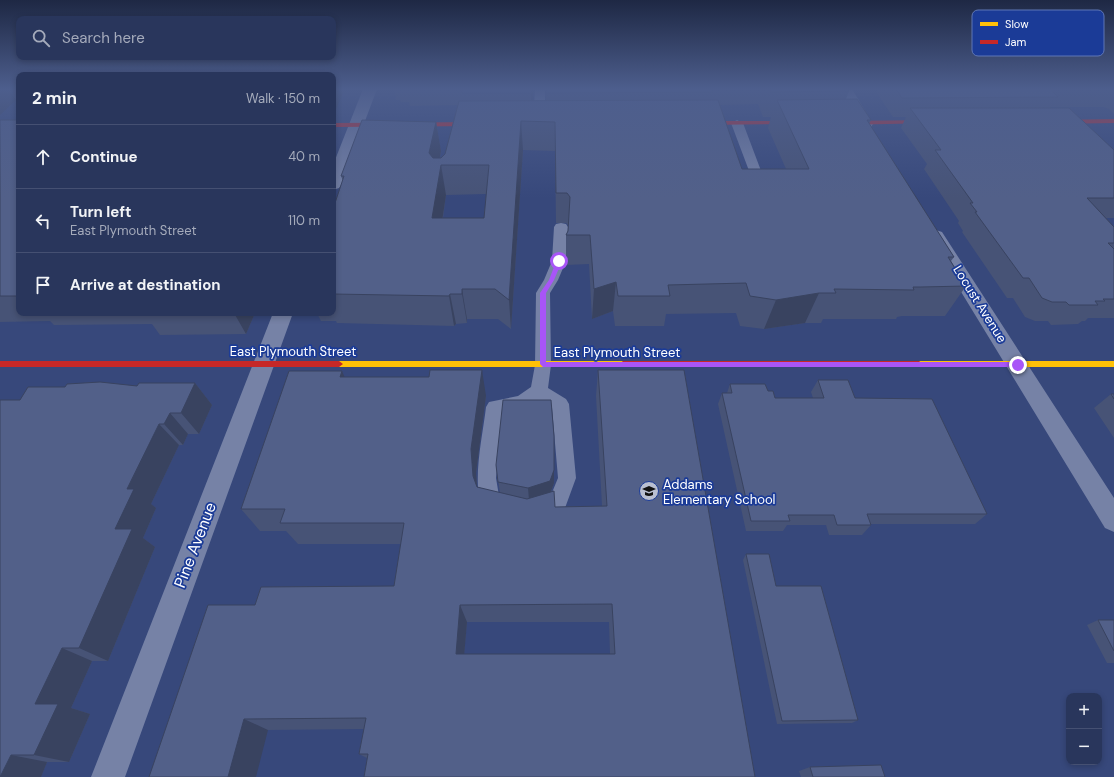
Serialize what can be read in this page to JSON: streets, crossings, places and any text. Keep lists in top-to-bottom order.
{
  "streets": {
    "street": ["Locust Avenue", "East Plymouth Street", "Pine Avenue"]
  },
  "crossings": [
    ["Locust Avenue", "East Plymouth Street"],
    ["East Plymouth Street", "Pine Avenue"]
  ],
  "places": {
    "school or university": ["Addams Elementary School"]
  },
  "legend": ["Slow", "Jam"],
  "page": {
    "search": "Search here",
    "heading": ["2 min", "Walk · 150 m"],
    "list": [
      ["Continue", "40 m"],
      ["Turn left", "East Plymouth Street", "110 m"],
      "Arrive at destination"
    ],
    "map_buttons": ["+", "−"]
  }
}
